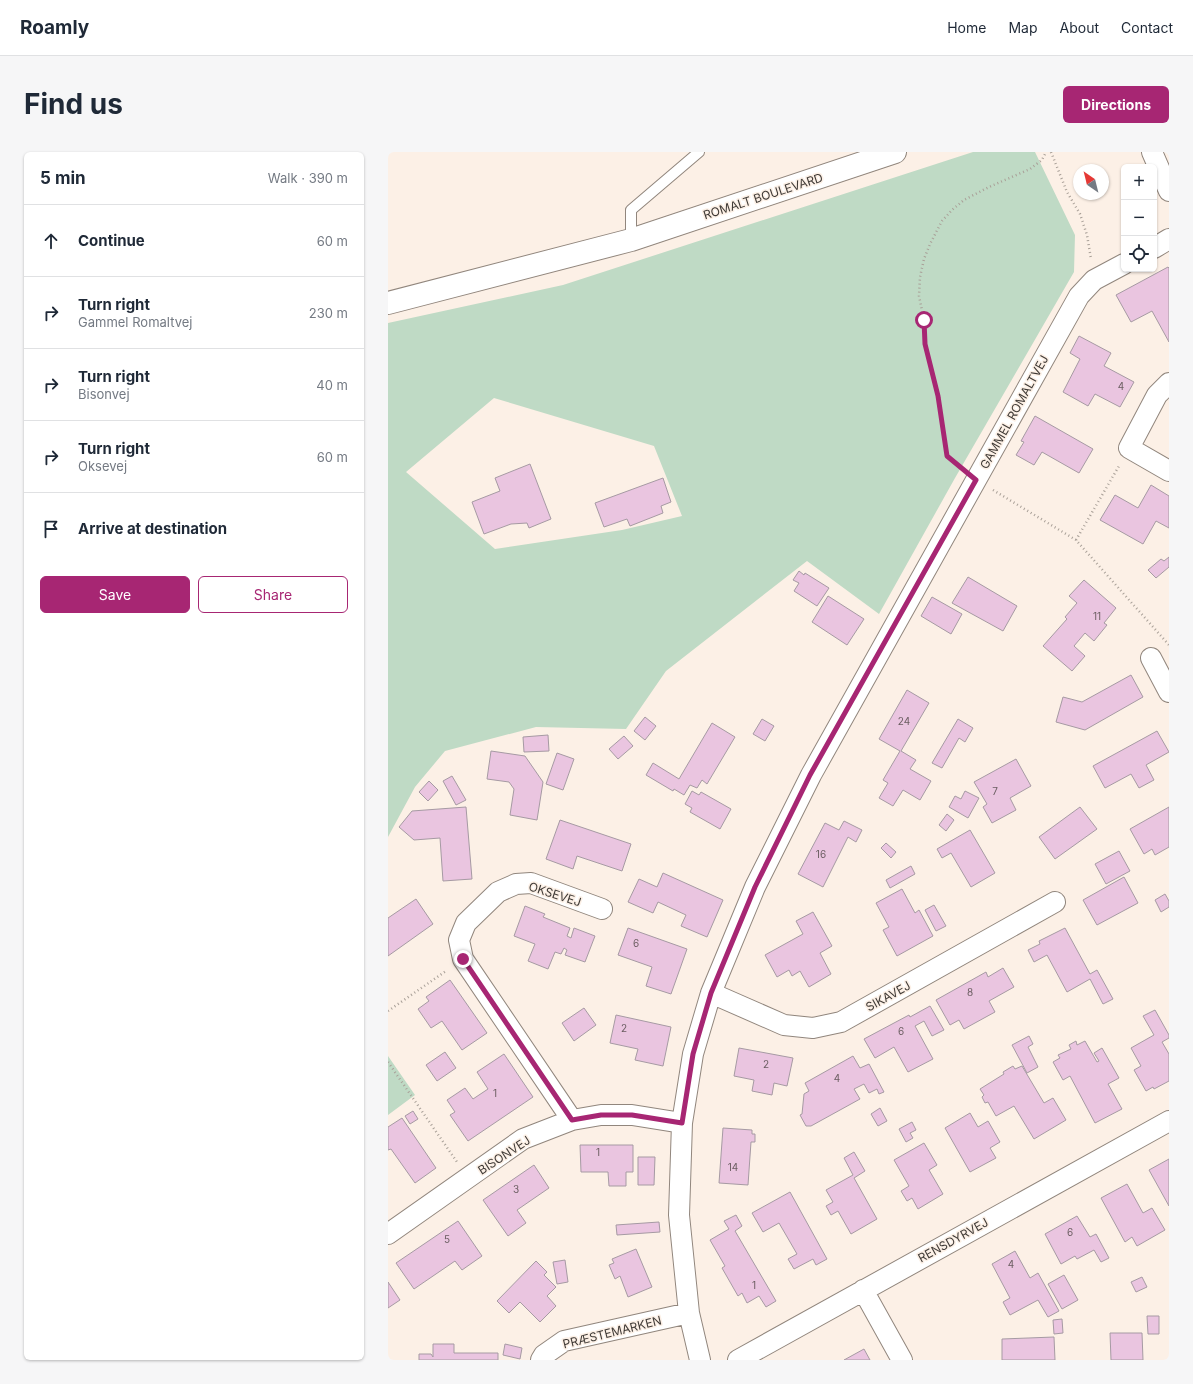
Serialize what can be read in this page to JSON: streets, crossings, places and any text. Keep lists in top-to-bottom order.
{
  "streets": {
    "street": [
      "ROMALT BOULEVARD",
      "GAMMEL ROMALTVEJ",
      "OKSEVEJ",
      "SIKAVEJ",
      "BISONVEJ",
      "RENSDYRVEJ",
      "PRÆSTEMARKEN"
    ]
  },
  "crossings": [
    ["GAMMEL ROMALTVEJ", "SIKAVEJ"],
    ["GAMMEL ROMALTVEJ", "BISONVEJ"],
    ["GAMMEL ROMALTVEJ", "PRÆSTEMARKEN"],
    ["OKSEVEJ", "BISONVEJ"]
  ],
  "house_numbers": [
    "4",
    "11",
    "24",
    "7",
    "16",
    "6",
    "8",
    "2",
    "6",
    "2",
    "4",
    "1",
    "1",
    "14",
    "3",
    "6",
    "5",
    "4",
    "1"
  ],
  "north": "top left",
  "page": {
    "header": "Roamly",
    "nav": [
      "Home",
      "Map",
      "About",
      "Contact"
    ],
    "buttons": [
      "Directions",
      ["Save", "Share"]
    ],
    "title": "Find us",
    "heading": ["5 min", "Walk · 390 m"],
    "map_buttons": ["+", "−"],
    "list": [
      ["Continue", "60 m"],
      ["Turn right", "Gammel Romaltvej", "230 m"],
      ["Turn right", "Bisonvej", "40 m"],
      ["Turn right", "Oksevej", "60 m"],
      "Arrive at destination"
    ]
  }
}
